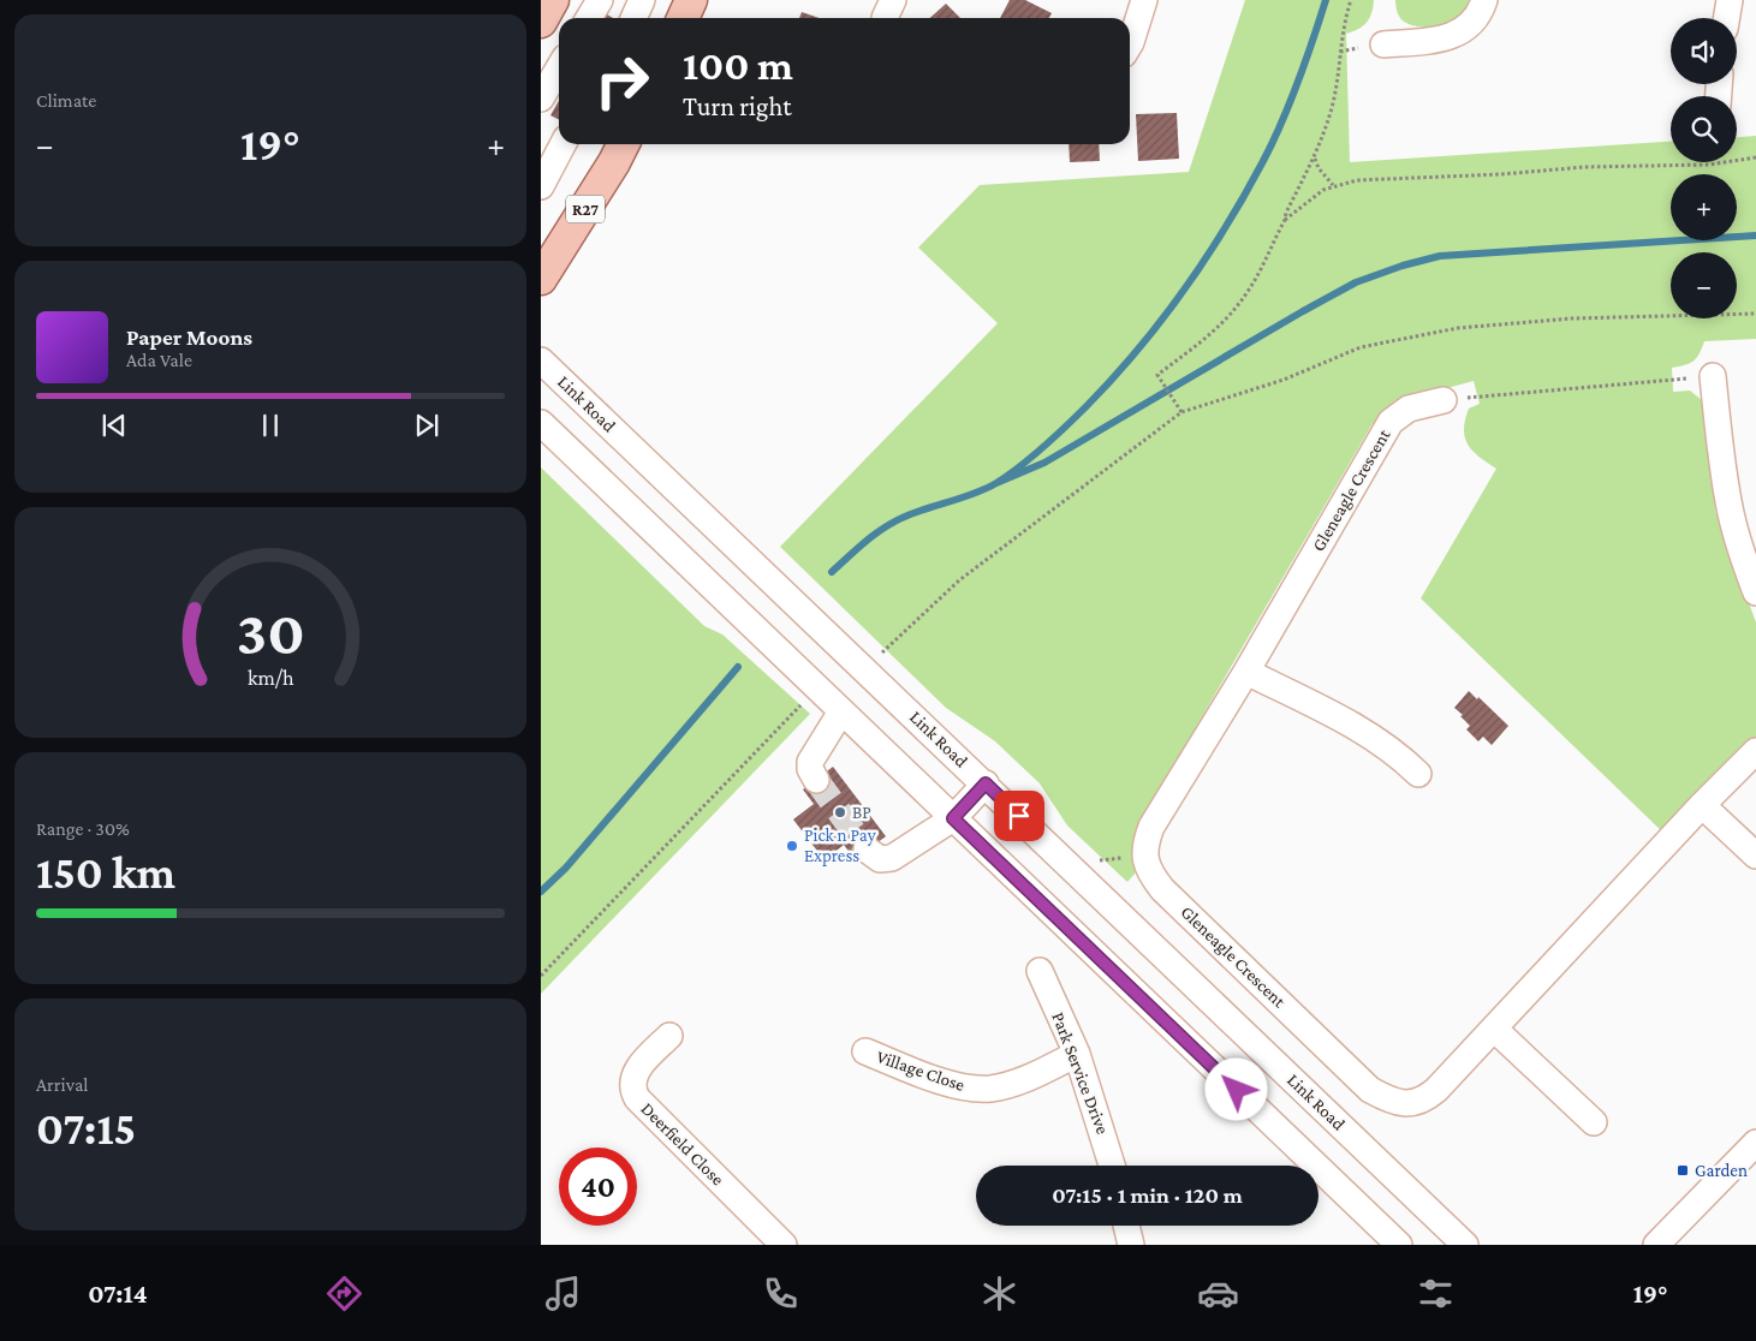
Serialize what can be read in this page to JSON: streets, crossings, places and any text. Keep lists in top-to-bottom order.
{
  "streets": {
    "main road": ["R27"],
    "street": [
      "Link Road",
      "Gleneagle Crescent",
      "Village Close",
      "Park Service Drive",
      "Deerfield Close"
    ]
  },
  "crossings": [
    ["Village Close", "Park Service Drive"]
  ],
  "places": {
    "other": ["BP", "Pick n Pay Express"],
    "transit": ["Garden"]
  },
  "page": {
    "tile": [
      "Climate",
      ["Range · 30%", "150 km"],
      ["Arrival", "07:15"]
    ],
    "map_buttons": ["+", "−"],
    "turn": ["100 m", "Turn right"],
    "heat": ["−", "19°", "+"],
    "song": ["Paper Moons", "Ada Vale"],
    "limit": "40",
    "trip": "07:15 · 1 min · 120 m",
    "tabs": ["07:14", "19°"],
    "gauge": ["30", "km/h"]
  }
}
